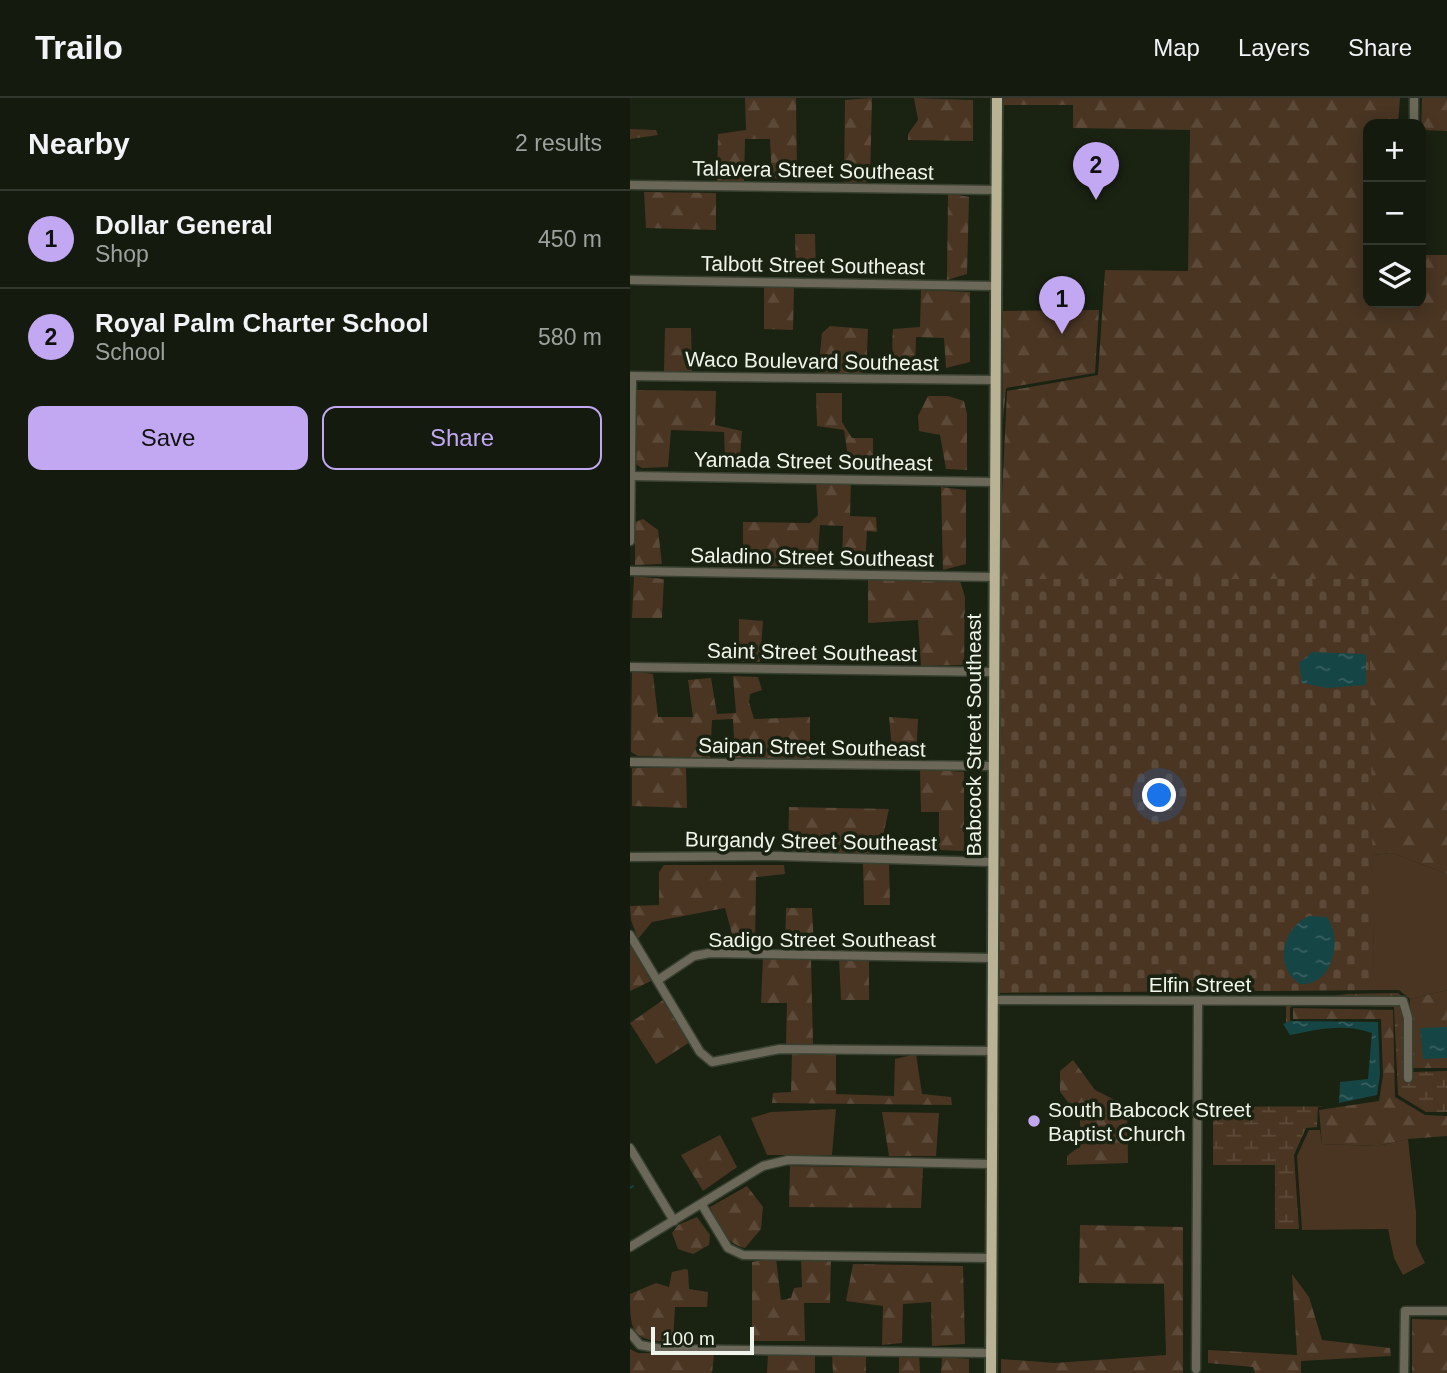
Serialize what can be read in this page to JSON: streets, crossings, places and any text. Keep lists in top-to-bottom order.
{
  "streets": {
    "main road": ["Babcock Street Southeast"],
    "street": [
      "Talavera Street Southeast",
      "Talbott Street Southeast",
      "Waco Boulevard Southeast",
      "Yamada Street Southeast",
      "Saladino Street Southeast",
      "Saint Street Southeast",
      "Saipan Street Southeast",
      "Burgandy Street Southeast",
      "Sadigo Street Southeast",
      "Elfin Street"
    ]
  },
  "crossings": [
    ["Talavera Street Southeast", "Babcock Street Southeast"],
    ["Talbott Street Southeast", "Babcock Street Southeast"],
    ["Waco Boulevard Southeast", "Babcock Street Southeast"],
    ["Yamada Street Southeast", "Babcock Street Southeast"],
    ["Saladino Street Southeast", "Babcock Street Southeast"],
    ["Saint Street Southeast", "Babcock Street Southeast"],
    ["Babcock Street Southeast", "Saipan Street Southeast"],
    ["Babcock Street Southeast", "Burgandy Street Southeast"],
    ["Babcock Street Southeast", "Sadigo Street Southeast"],
    ["Babcock Street Southeast", "Elfin Street"]
  ],
  "places": ["South Babcock Street Baptist Church"],
  "scale_bar": "100 m",
  "page": {
    "header": "Trailo",
    "nav": ["Map", "Layers", "Share"],
    "heading": ["Nearby", "2 results"],
    "map_buttons": ["+", "−"],
    "pins": ["2", "1"],
    "list": [
      {
        "mark": "1",
        "name": "Dollar General",
        "note": "Shop",
        "value": "450 m"
      },
      {
        "mark": "2",
        "name": "Royal Palm Charter School",
        "note": "School",
        "value": "580 m"
      }
    ],
    "buttons": ["Save", "Share"],
    "scale": "100 m"
  }
}
